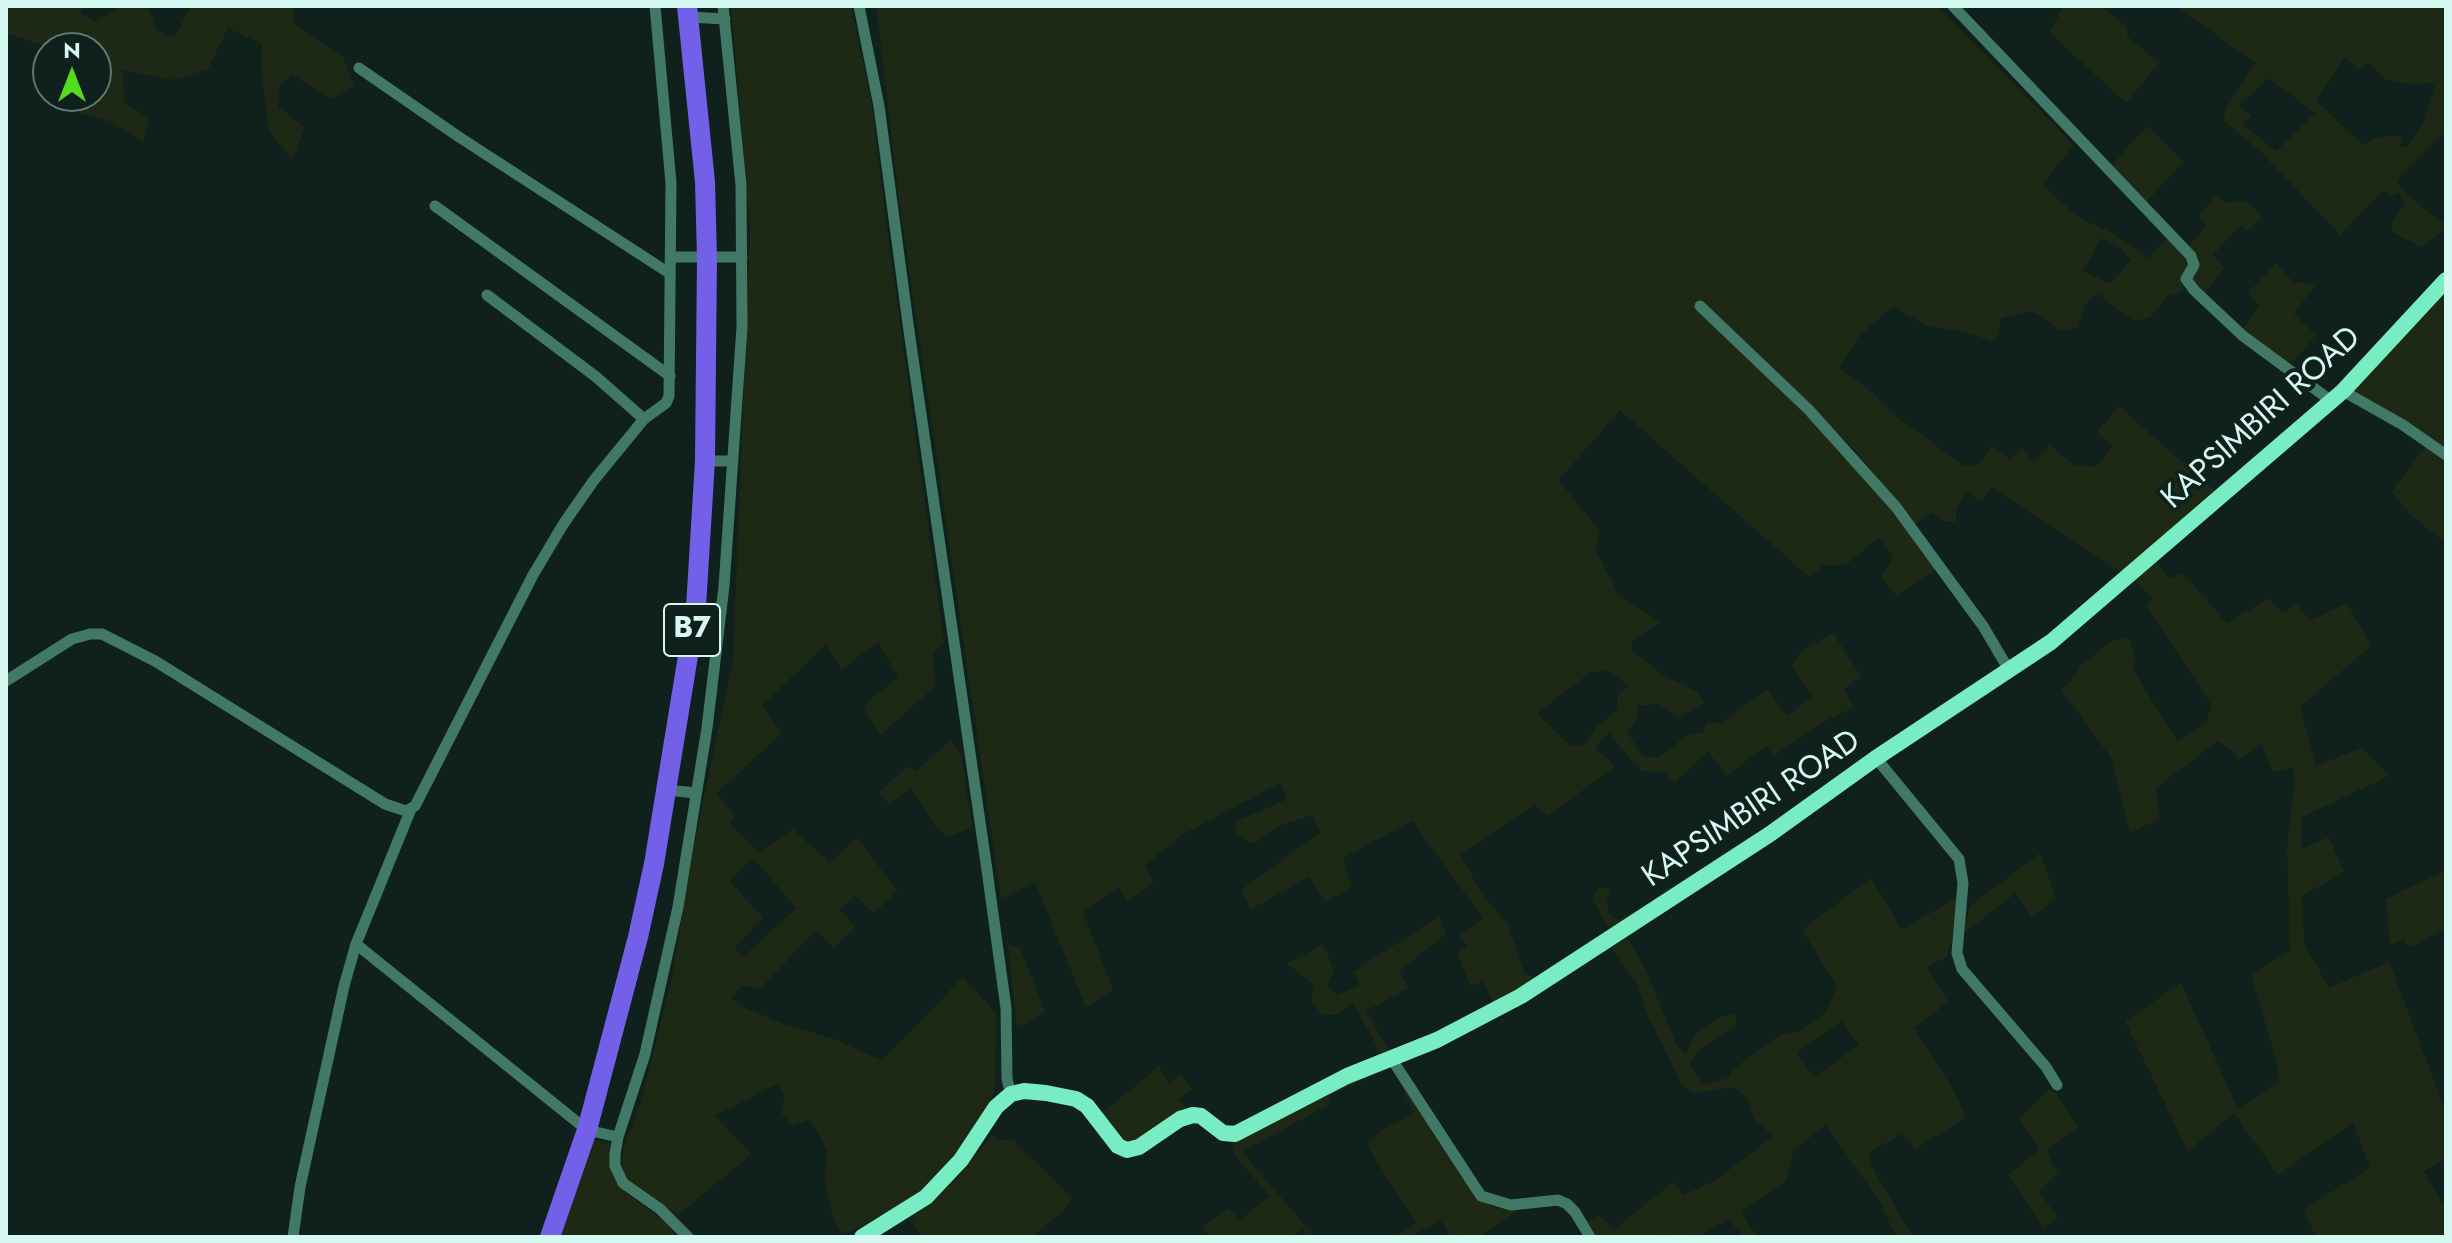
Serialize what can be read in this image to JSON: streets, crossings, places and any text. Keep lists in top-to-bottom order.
{
  "streets": {
    "highway": ["B7"],
    "street": ["KAPSIMBIRI ROAD"]
  },
  "north": "top"
}
